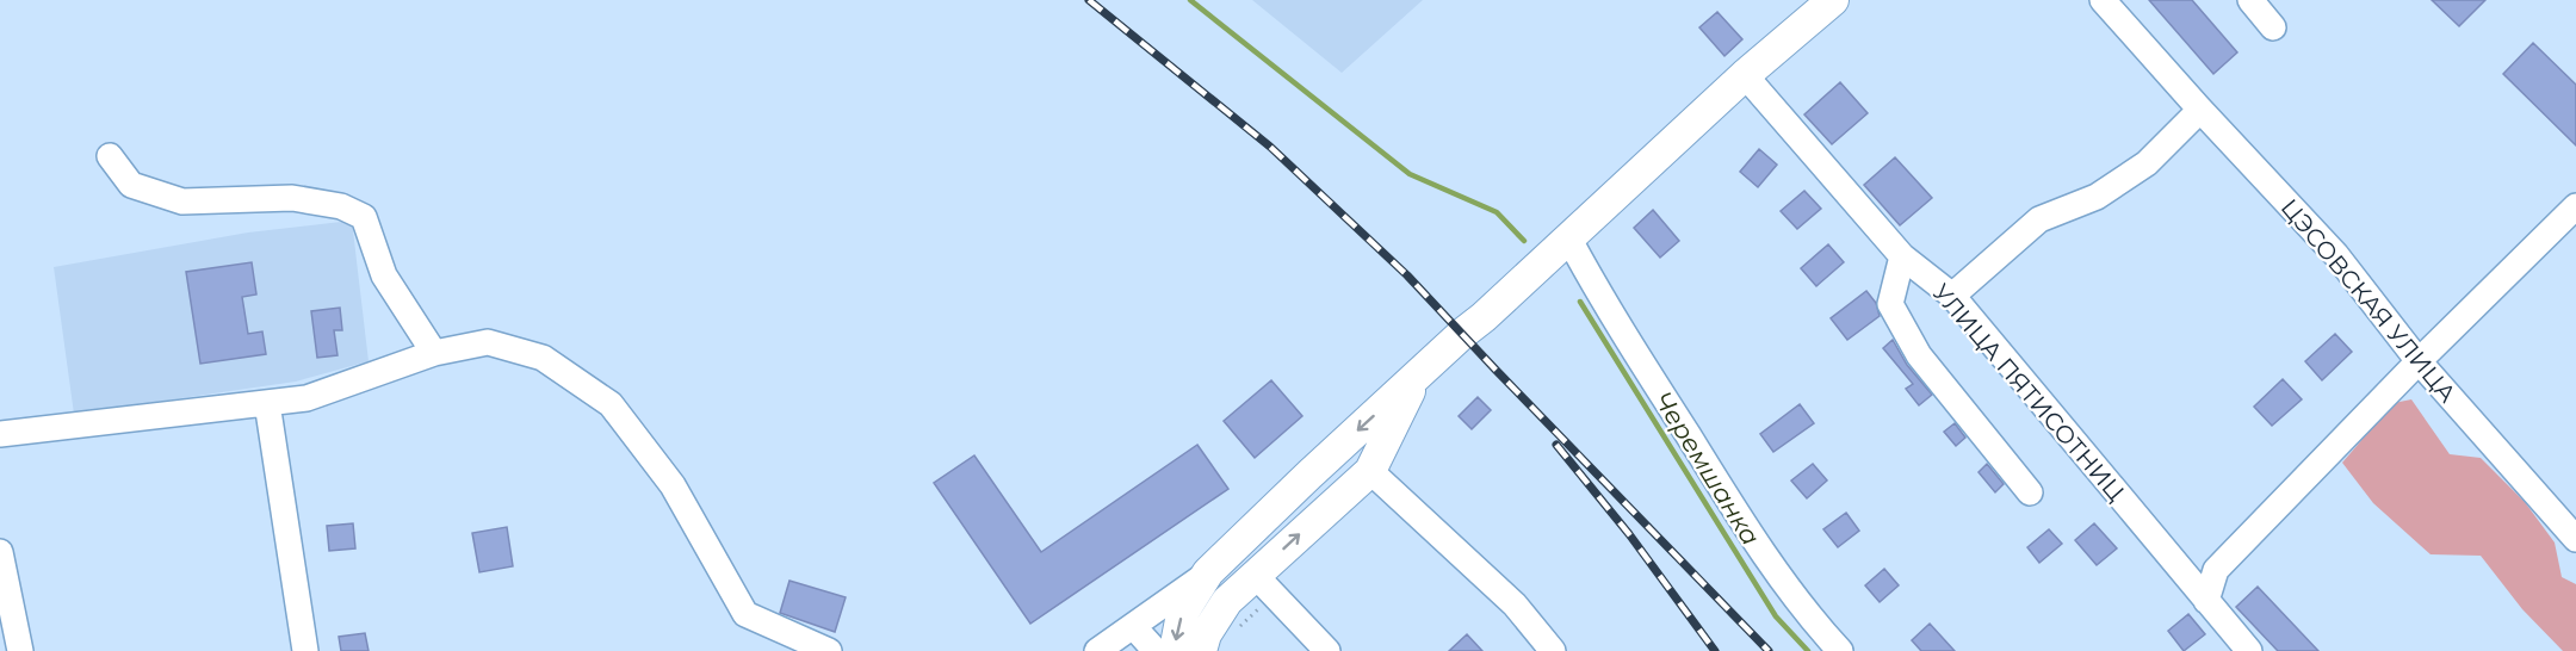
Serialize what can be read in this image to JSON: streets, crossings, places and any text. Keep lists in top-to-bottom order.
{
  "streets": {
    "street": ["ЦЭСОВСКАЯ УЛИЦА", "УЛИЦА ПЯТИСОТНИЦ"]
  },
  "water": ["Черемшанка"]
}
